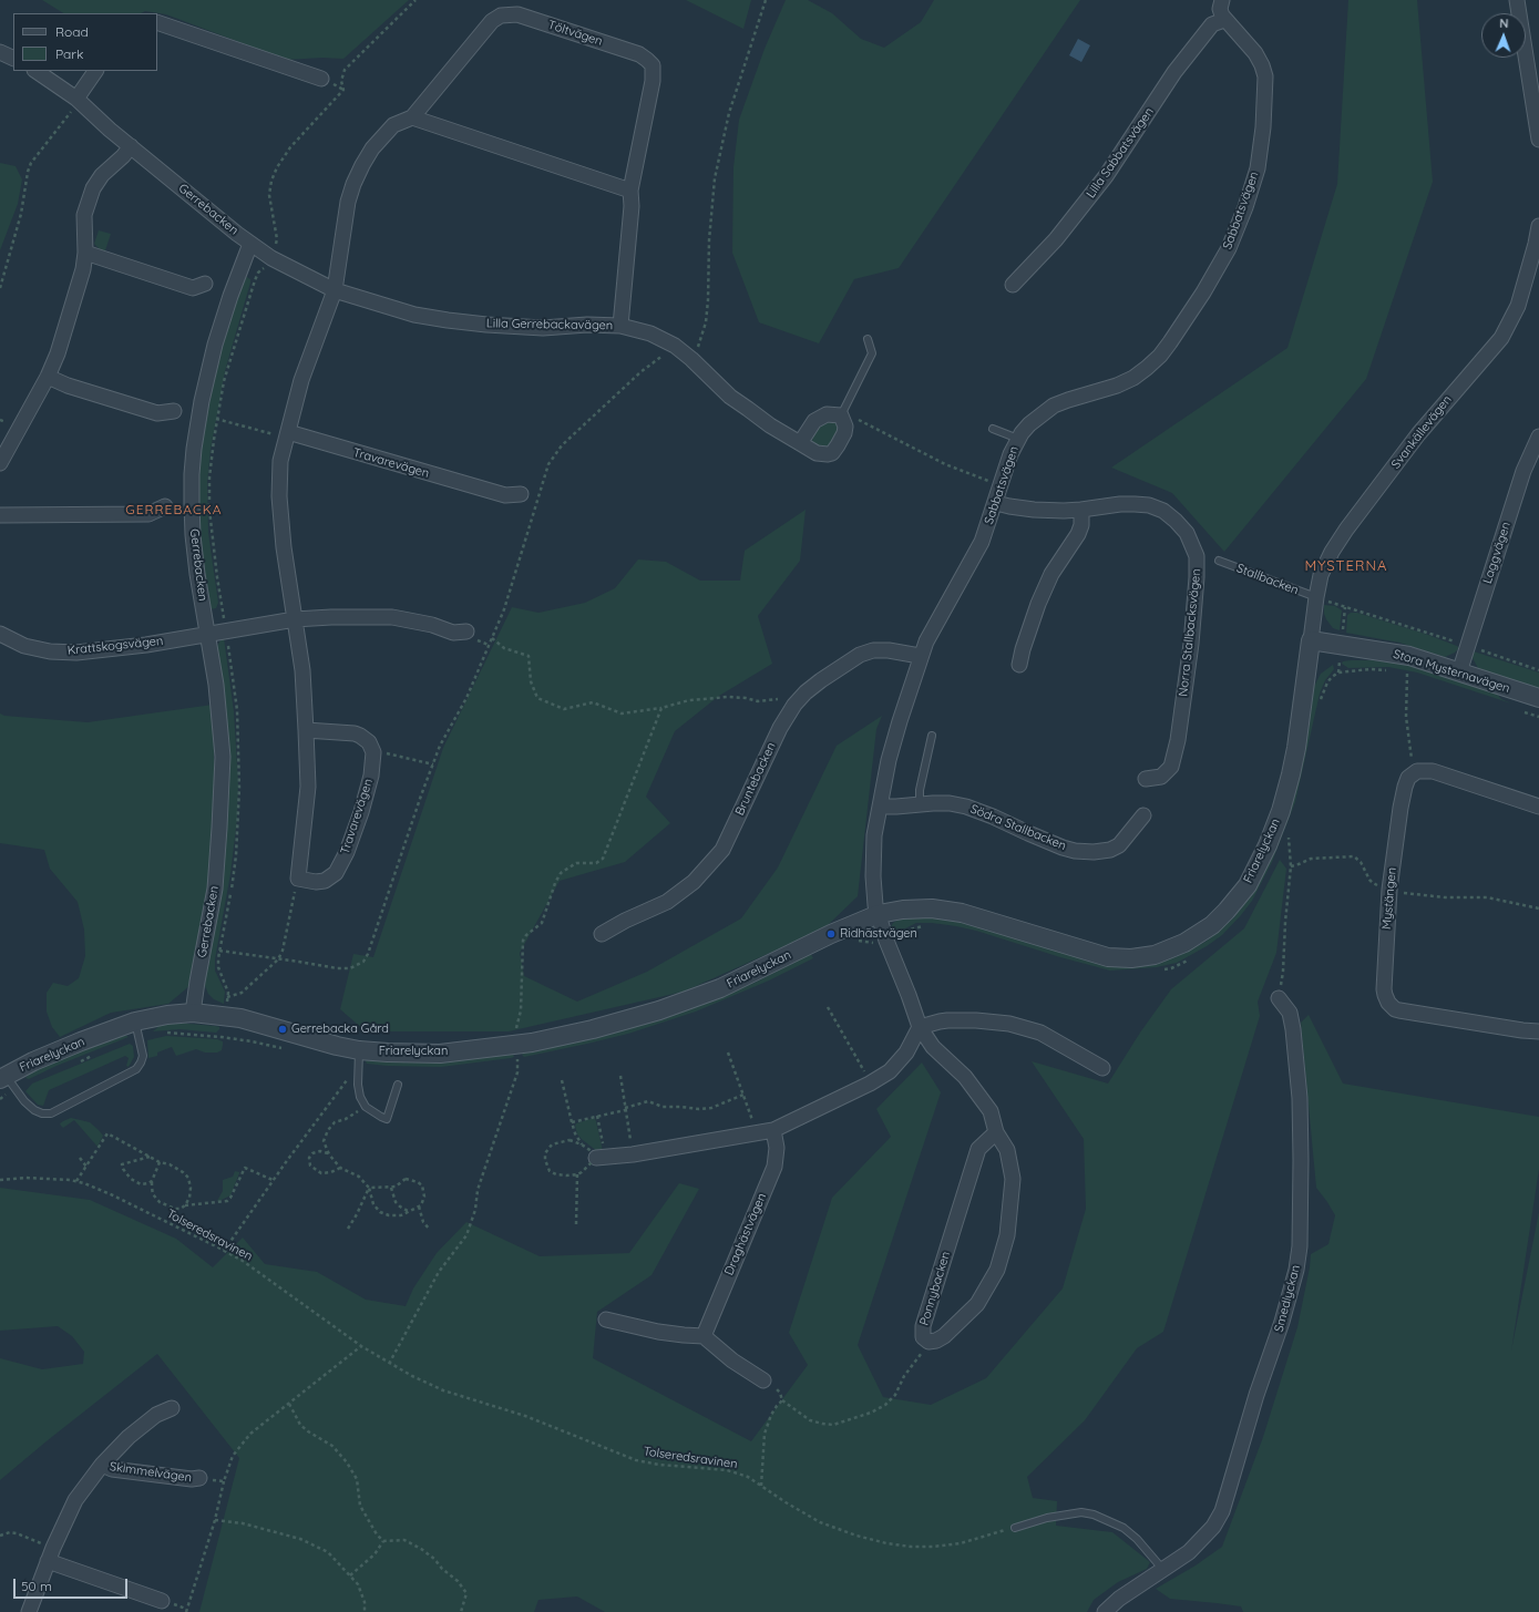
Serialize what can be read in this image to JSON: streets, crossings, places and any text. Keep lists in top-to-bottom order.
{
  "streets": {
    "street": [
      "Töltvägen",
      "Lilla Sabbatsvägen",
      "Gerrebacken",
      "Sabbatsvägen",
      "Lilla Gerrebackavägen",
      "Svankällevägen",
      "Travarevägen",
      "Laggvägen",
      "Norra Stallbacksvägen",
      "Krattskogsvägen",
      "Stora Mysternavägen",
      "Bruntebacken",
      "Södra Stallbacken",
      "Friarelyckan",
      "Mystängen",
      "Draghästvägen",
      "Ponnybacken",
      "Smedlyckan",
      "Skimmelvägen"
    ],
    "lane": ["Stallbacken"],
    "path": ["Tolseredsravinen"]
  },
  "crossings": [
    ["Töltvägen", "Lilla Gerrebackavägen"],
    ["Lilla Sabbatsvägen", "Sabbatsvägen"],
    ["Gerrebacken", "Lilla Gerrebackavägen"],
    ["Gerrebacken", "Krattskogsvägen"],
    ["Gerrebacken", "Friarelyckan"],
    ["Sabbatsvägen", "Norra Stallbacksvägen"],
    ["Sabbatsvägen", "Bruntebacken"],
    ["Sabbatsvägen", "Södra Stallbacken"],
    ["Sabbatsvägen", "Friarelyckan"],
    ["Svankällevägen", "Stallbacken"],
    ["Svankällevägen", "Stora Mysternavägen"],
    ["Svankällevägen", "Friarelyckan"],
    ["Laggvägen", "Stora Mysternavägen"],
    ["Stora Mysternavägen", "Friarelyckan"]
  ],
  "districts": ["GERREBACKA", "MYSTERNA"],
  "places": ["Ridhästvägen", "Gerrebacka Gård"],
  "legend": ["Road", "Park"],
  "scale_bar": "50 m",
  "north": "top"
}
